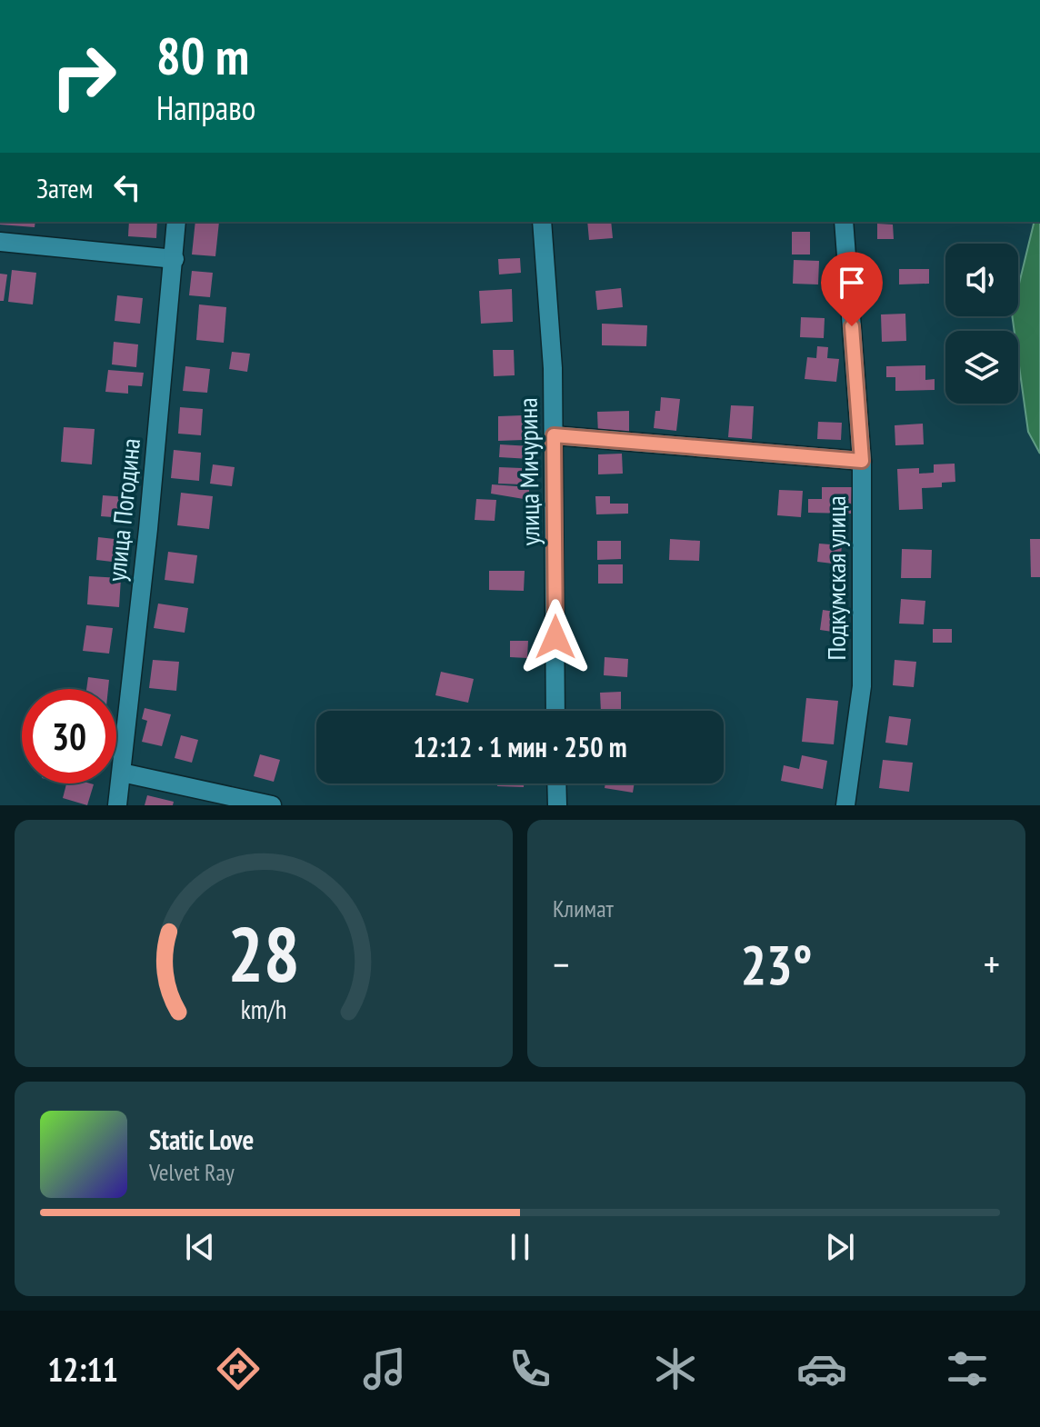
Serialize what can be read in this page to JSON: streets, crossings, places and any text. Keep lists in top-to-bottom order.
{
  "streets": {
    "street": ["улица Мичурина", "улица Погодина", "Подкумская улица"]
  },
  "page": {
    "turn": ["80 m", "Направо"],
    "then": "Затем",
    "limit": "30",
    "trip": "12:12 · 1 мин · 250 m",
    "tile": "Климат",
    "heat": ["−", "23°", "+"],
    "song": ["Static Love", "Velvet Ray"],
    "tabs": "12:11",
    "gauge": ["28", "km/h"]
  }
}
